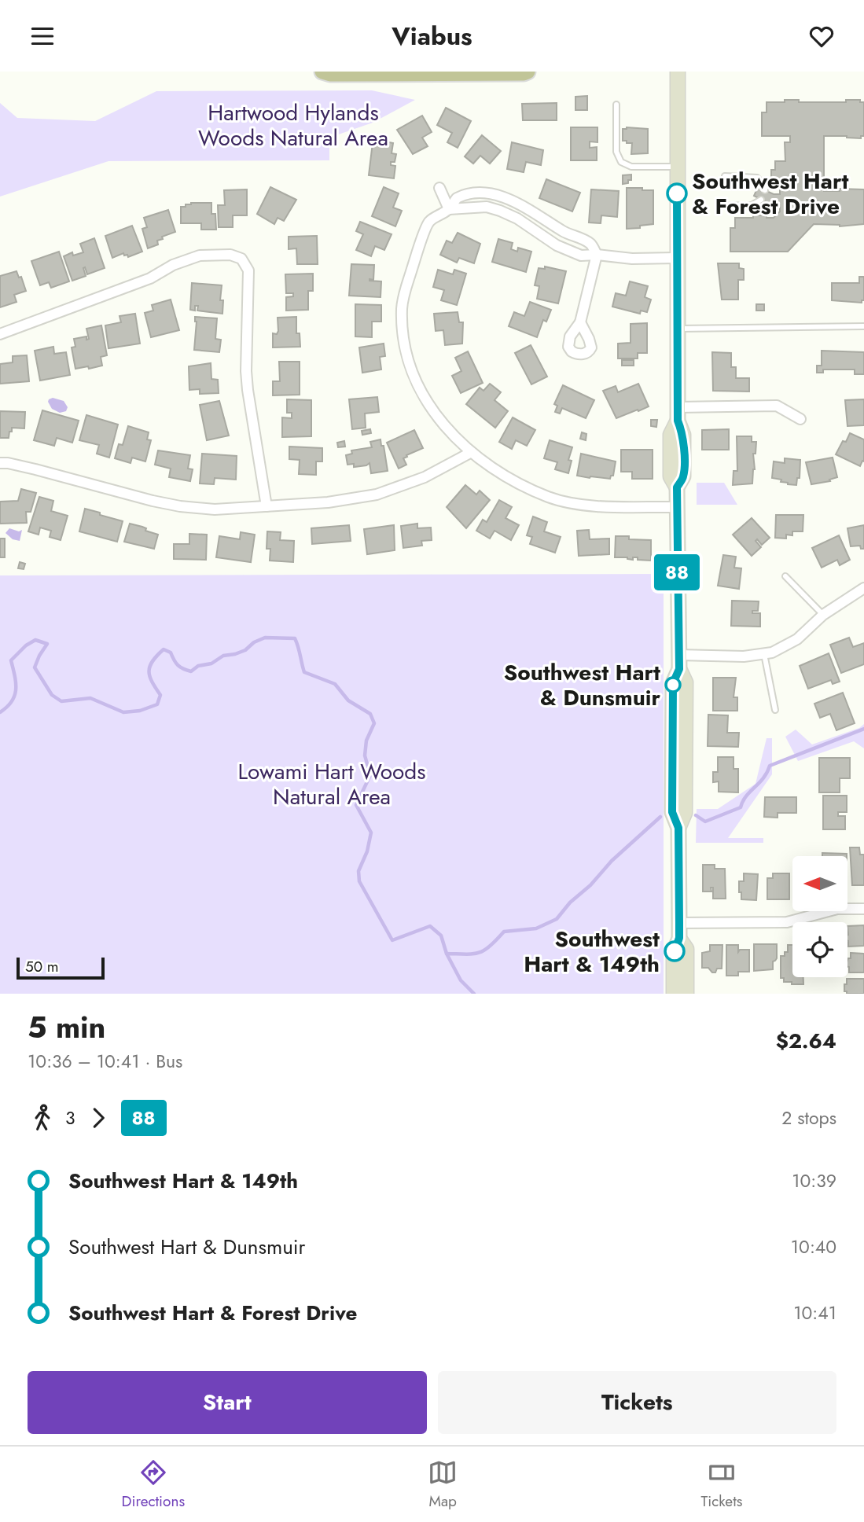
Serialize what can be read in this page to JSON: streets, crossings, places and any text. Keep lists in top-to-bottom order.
{
  "parks": ["Hartwood Hylands Woods Natural Area", "Lowami Hart Woods Natural Area"],
  "places": ["Southwest Hart & Forest Drive", "Southwest Hart & Dunsmuir", "Southwest Hart & 149th"],
  "lines": ["bus line 88"],
  "scale_bar": "50 m",
  "north": "left",
  "page": {
    "header": "Viabus",
    "on_map": "88",
    "scale": "50 m",
    "heading": ["5 min", "10:36 – 10:41 · Bus", "$2.64"],
    "legs": ["3", "88", "2 stops"],
    "list": [
      {
        "name": "Southwest Hart & 149th",
        "value": "10:39"
      },
      {
        "name": "Southwest Hart & Dunsmuir",
        "value": "10:40"
      },
      {
        "name": "Southwest Hart & Forest Drive",
        "value": "10:41"
      }
    ],
    "buttons": ["Start", "Tickets"],
    "tabs": ["Directions", "Map", "Tickets"]
  }
}
